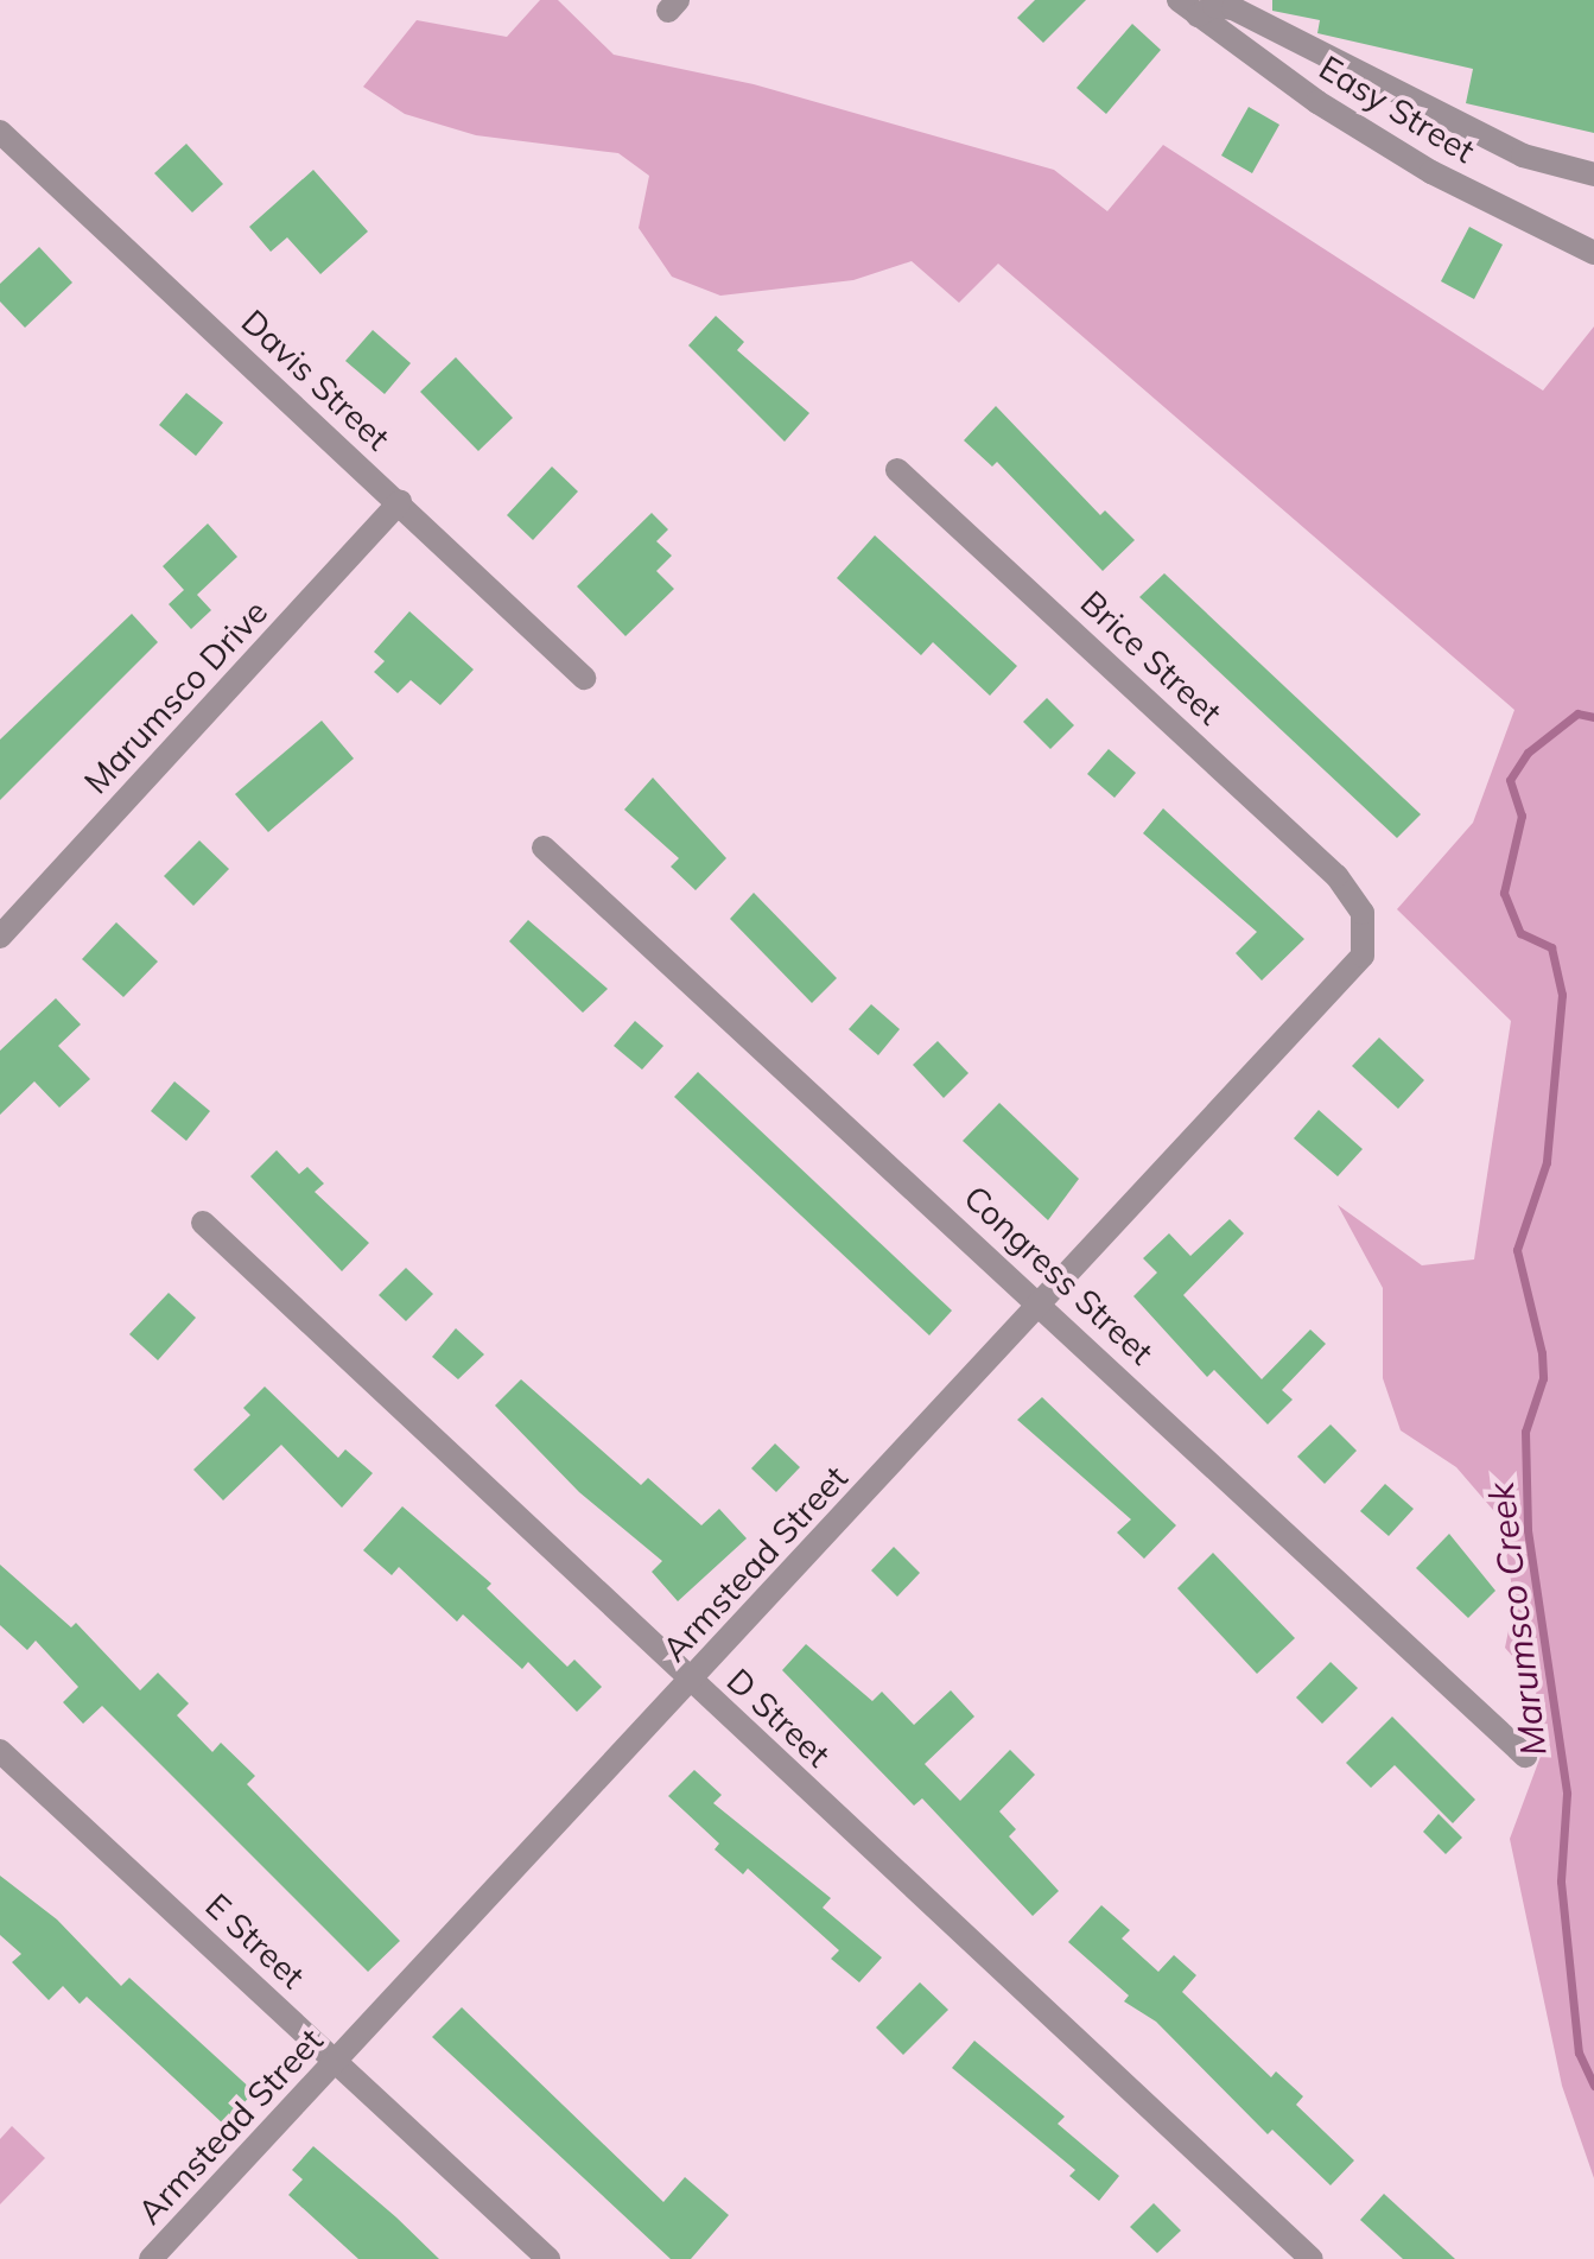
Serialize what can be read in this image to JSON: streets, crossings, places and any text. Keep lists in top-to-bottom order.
{
  "streets": {
    "street": [
      "Easy Street",
      "Davis Street",
      "Brice Street",
      "Marumsco Drive",
      "Congress Street",
      "Armstead Street",
      "D Street",
      "E Street"
    ]
  },
  "crossings": [
    ["Davis Street", "Marumsco Drive"],
    ["Brice Street", "Armstead Street"],
    ["Congress Street", "Armstead Street"],
    ["Armstead Street", "D Street"],
    ["Armstead Street", "E Street"]
  ],
  "water": ["Marumsco Creek"]
}
